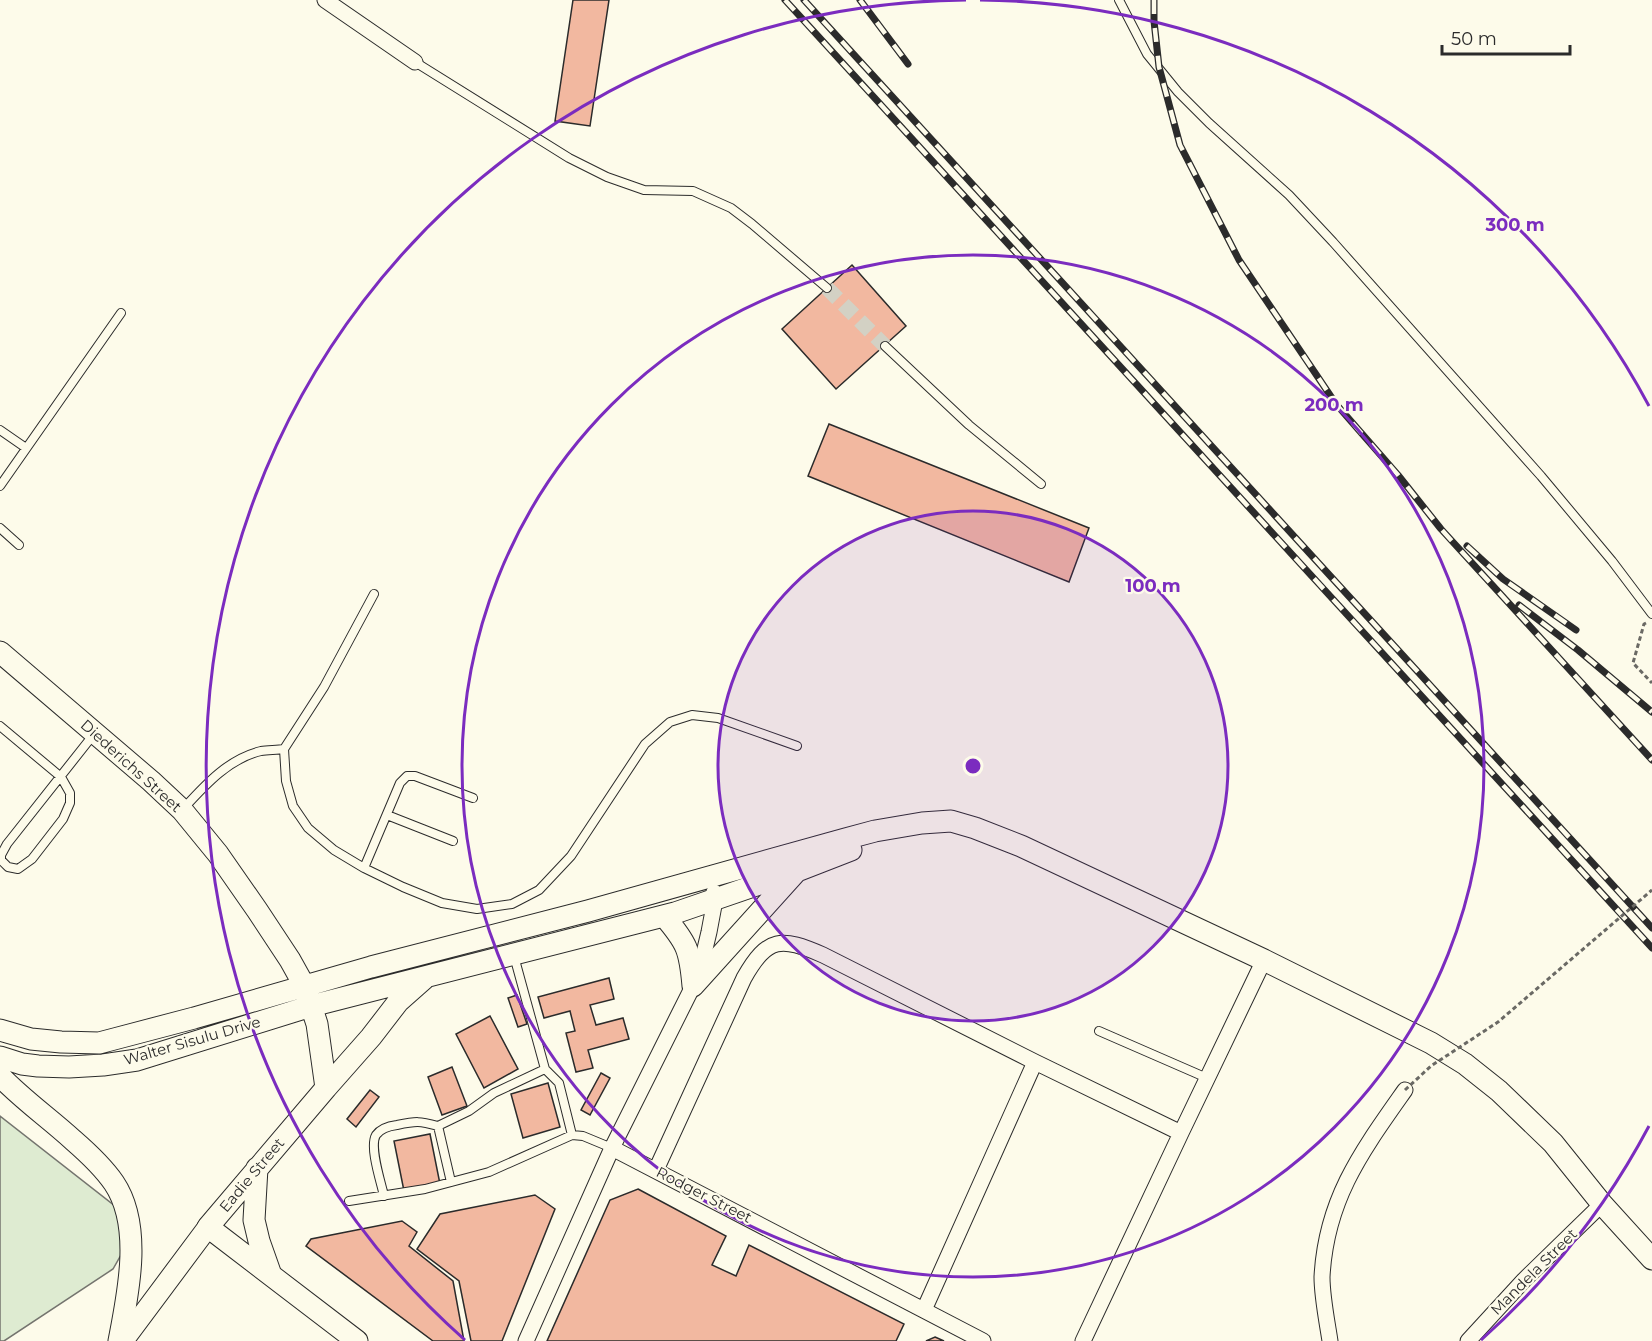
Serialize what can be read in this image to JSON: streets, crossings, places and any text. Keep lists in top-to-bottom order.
{
  "streets": {
    "main road": ["Diederichs Street", "Walter Sisulu Drive", "Eadie Street"],
    "street": ["Rodger Street", "Mandela Street"]
  },
  "crossings": [
    ["Diederichs Street", "Walter Sisulu Drive"]
  ],
  "scale_bar": "50 m",
  "rings": ["300 m", "200 m", "100 m"]
}
